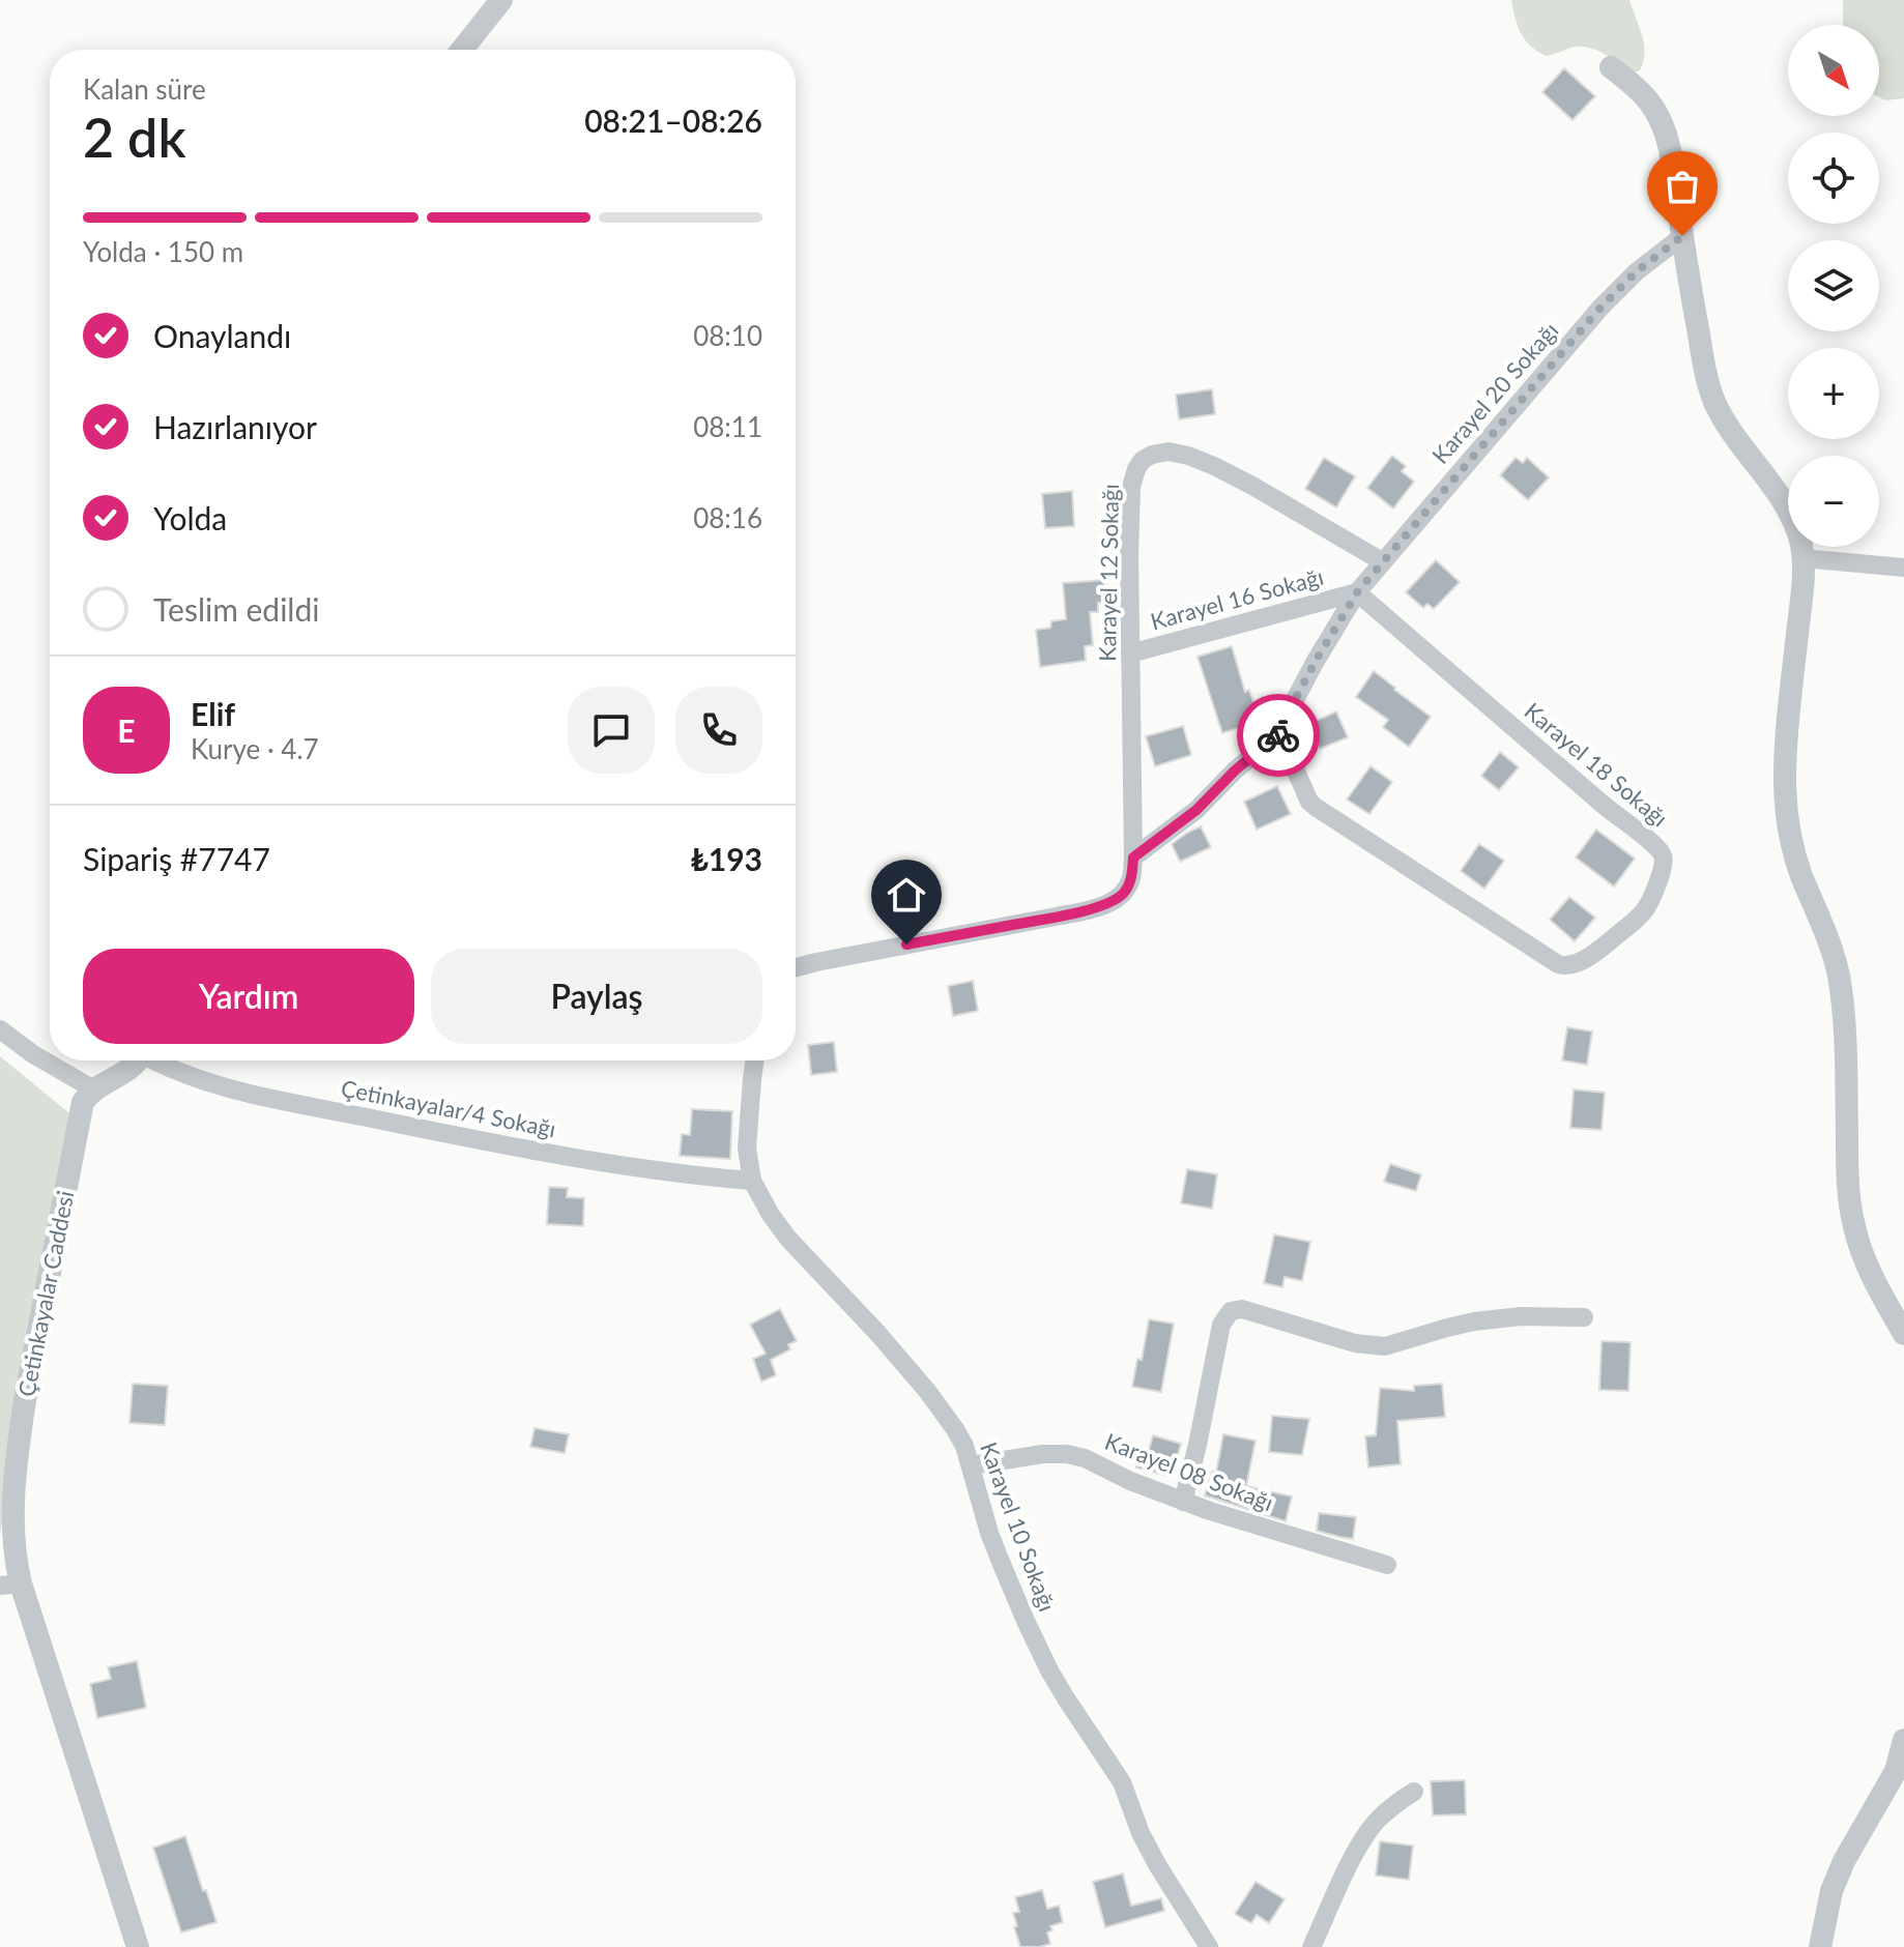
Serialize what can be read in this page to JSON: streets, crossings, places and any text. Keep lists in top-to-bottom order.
{
  "streets": {
    "street": [
      "Karayel 20 Sokağı",
      "Karayel 12 Sokağı",
      "Karayel 16 Sokağı",
      "Karayel 18 Sokağı",
      "Çetinkayalar/4 Sokağı",
      "Çetinkayalar Caddesi",
      "Karayel 08 Sokağı",
      "Karayel 10 Sokağı"
    ]
  },
  "crossings": [
    ["Karayel 20 Sokağı", "Karayel 12 Sokağı"],
    ["Karayel 20 Sokağı", "Karayel 16 Sokağı"],
    ["Karayel 20 Sokağı", "Karayel 18 Sokağı"],
    ["Karayel 12 Sokağı", "Karayel 16 Sokağı"],
    ["Karayel 16 Sokağı", "Karayel 18 Sokağı"],
    ["Çetinkayalar/4 Sokağı", "Karayel 10 Sokağı"],
    ["Karayel 08 Sokağı", "Karayel 10 Sokağı"]
  ],
  "north": "bottom right",
  "page": {
    "map_buttons": ["+", "−"],
    "heading": ["2 dk", "Kalan süre", "08:21–08:26"],
    "panel": [
      "Elif",
      "Kurye · 4.7",
      "Sipariş #7747",
      "₺193"
    ],
    "bar": "Yolda · 150 m",
    "list": [
      ["Onaylandı", "08:10"],
      ["Hazırlanıyor", "08:11"],
      ["Yolda", "08:16"],
      "Teslim edildi"
    ],
    "round": "E",
    "buttons": ["Yardım", "Paylaş"]
  }
}
